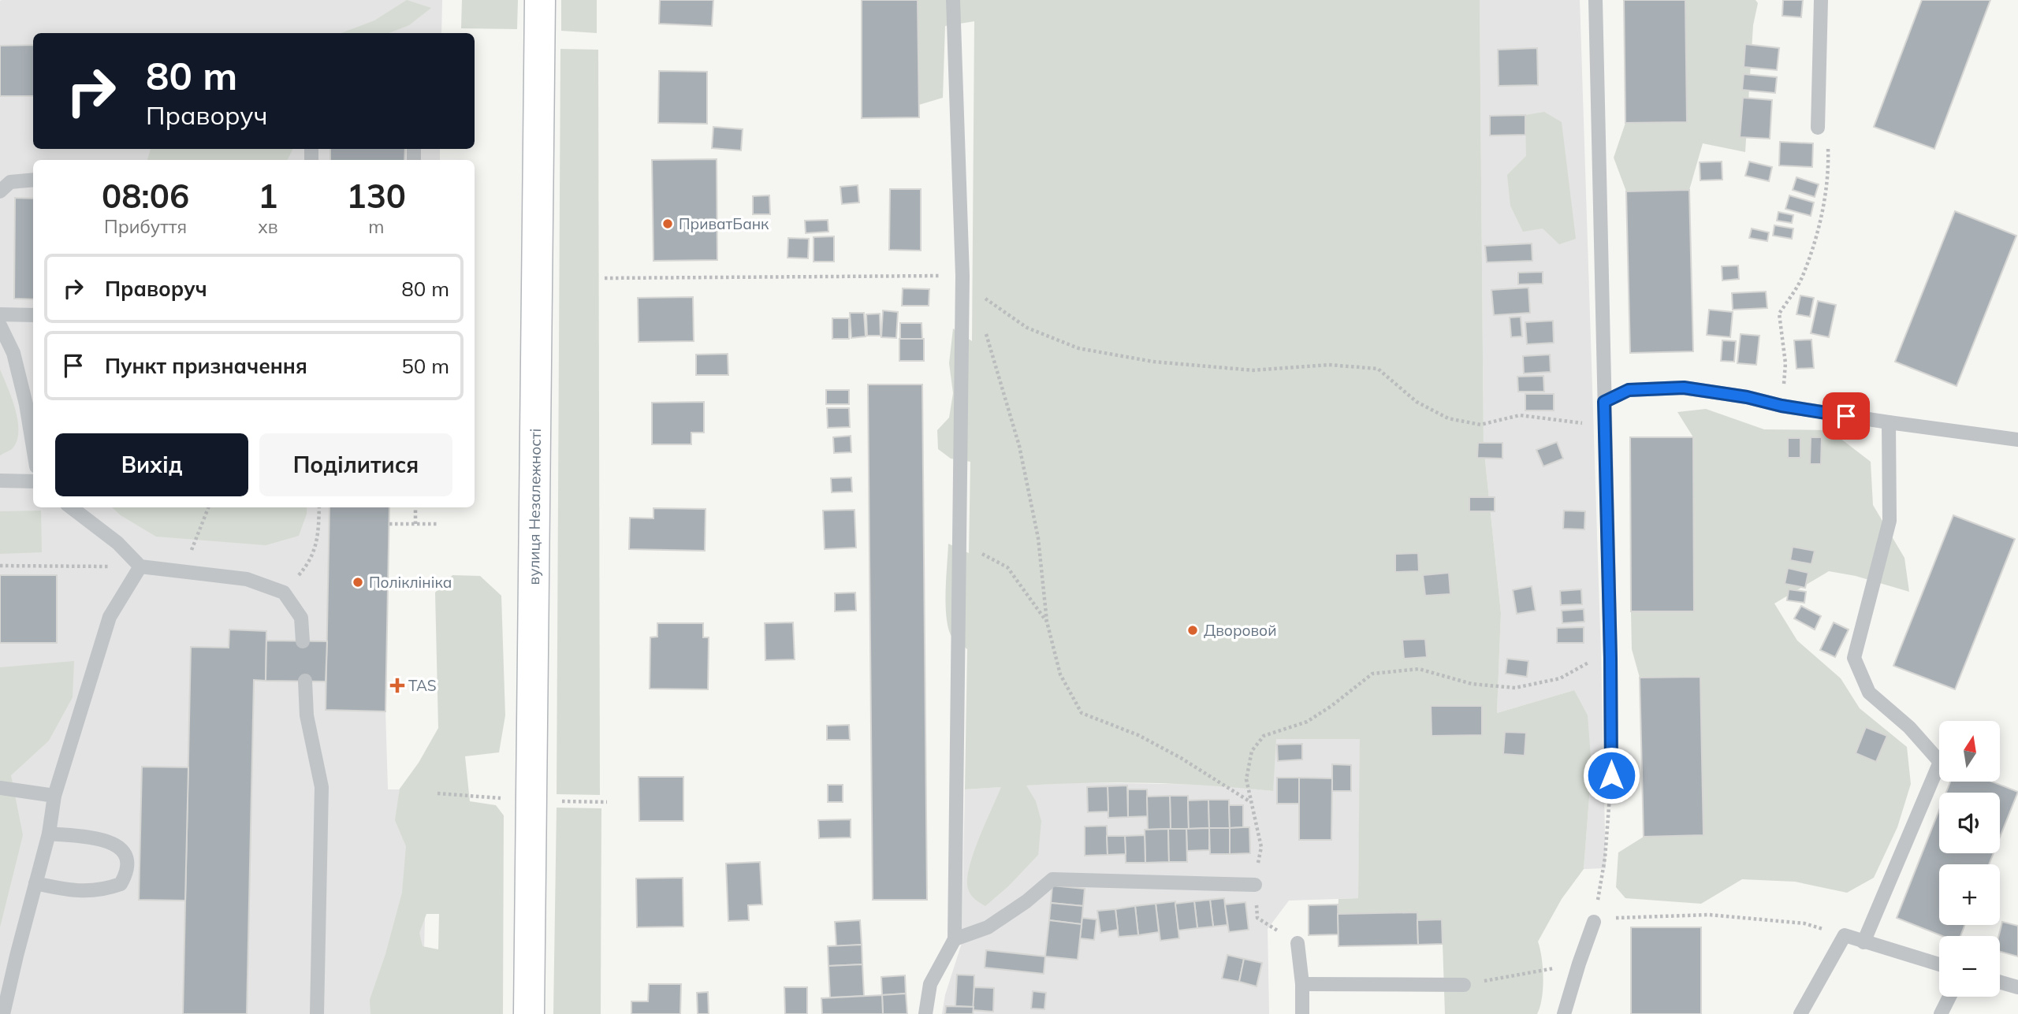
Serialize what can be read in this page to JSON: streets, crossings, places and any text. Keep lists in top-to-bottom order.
{
  "streets": {
    "main road": ["вулиця Незалежності"]
  },
  "places": {
    "other": ["ПриватБанк", "Поліклініка", "Дворовой"],
    "health": ["TAS"]
  },
  "north": "top",
  "page": {
    "turn": ["80 m", "Праворуч"],
    "eta": [
      "08:06",
      "Прибуття",
      "1",
      "хв",
      "130",
      "m"
    ],
    "list": [
      {
        "name": "Праворуч",
        "value": "80 m"
      },
      {
        "name": "Пункт призначення",
        "value": "50 m"
      }
    ],
    "buttons": ["Вихід", "Поділитися"],
    "map_buttons": ["+", "−"]
  }
}
